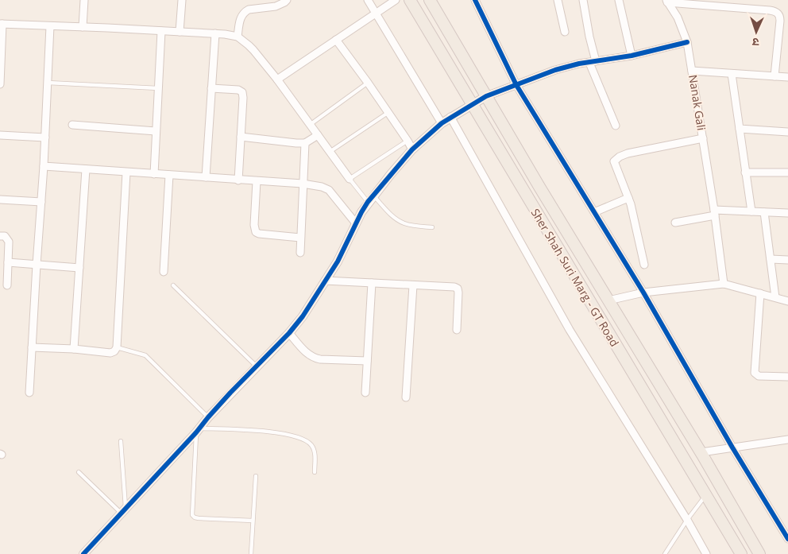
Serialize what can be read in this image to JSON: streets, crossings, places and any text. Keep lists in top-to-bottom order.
{
  "streets": {
    "main road": ["Sher Shah Suri Marg - GT Road"],
    "street": ["Nanak Gali"]
  },
  "north": "bottom"
}
